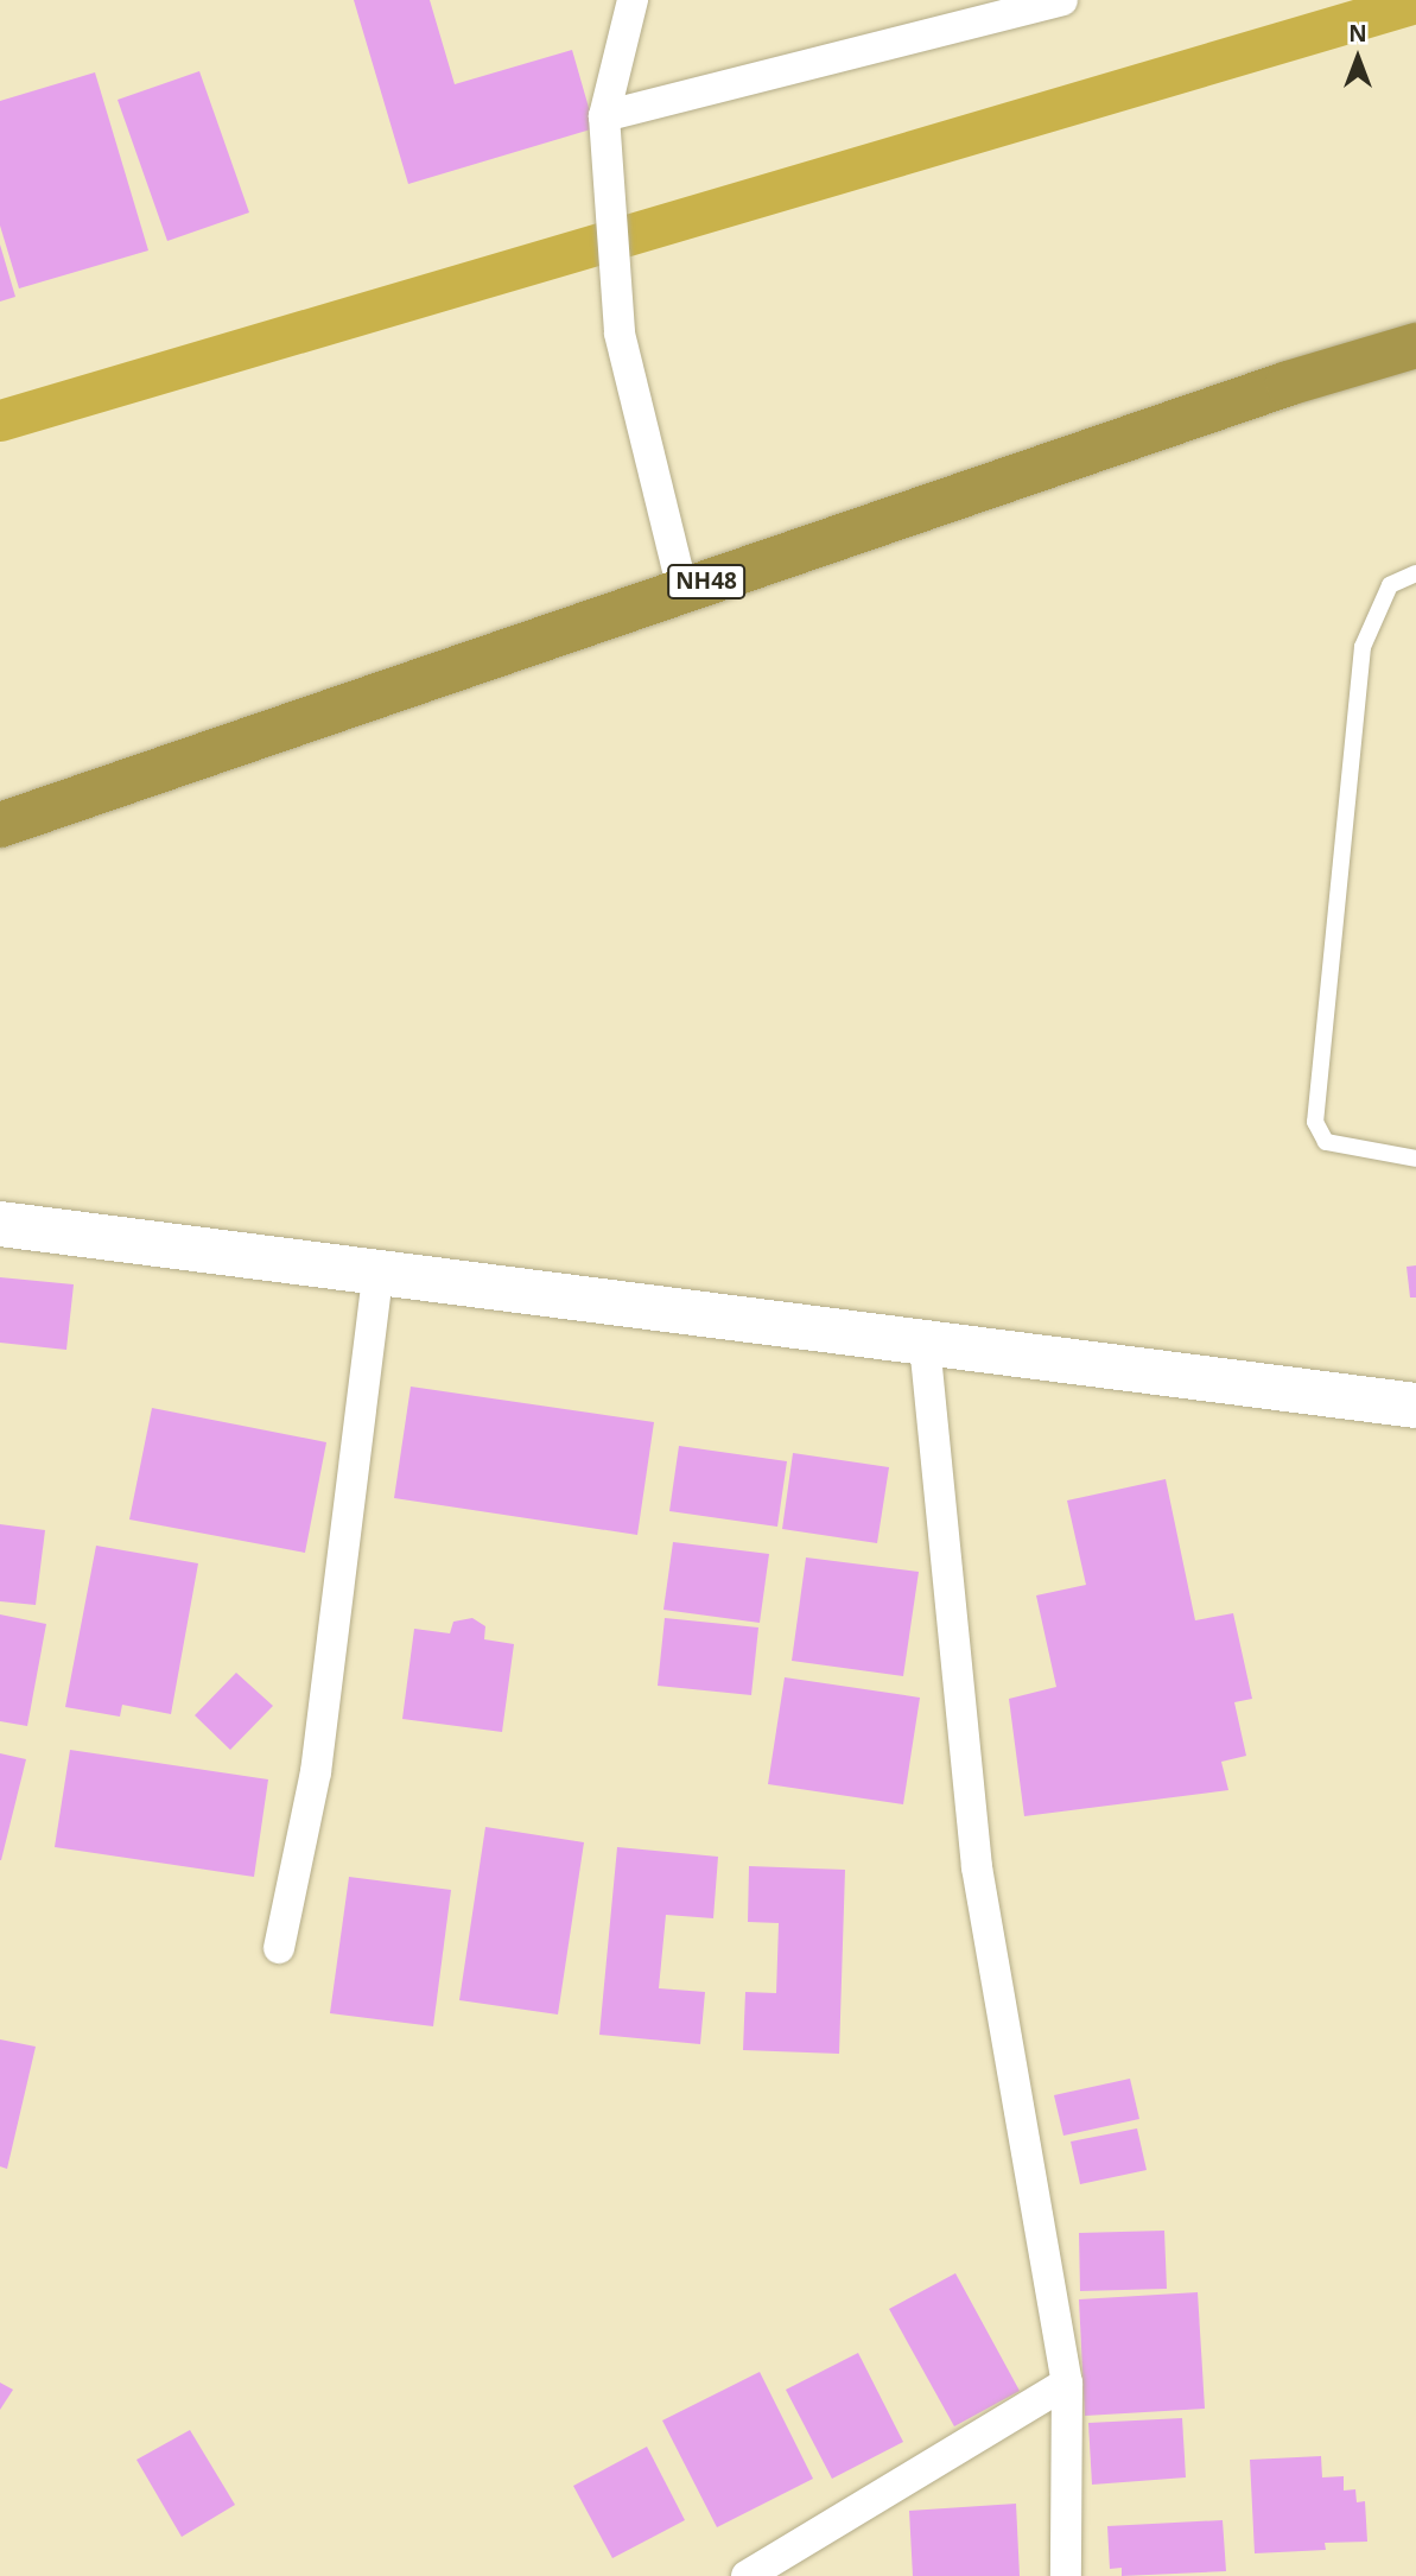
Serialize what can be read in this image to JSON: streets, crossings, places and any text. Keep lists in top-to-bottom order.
{
  "streets": {
    "highway": ["NH48"]
  },
  "north": "top"
}
